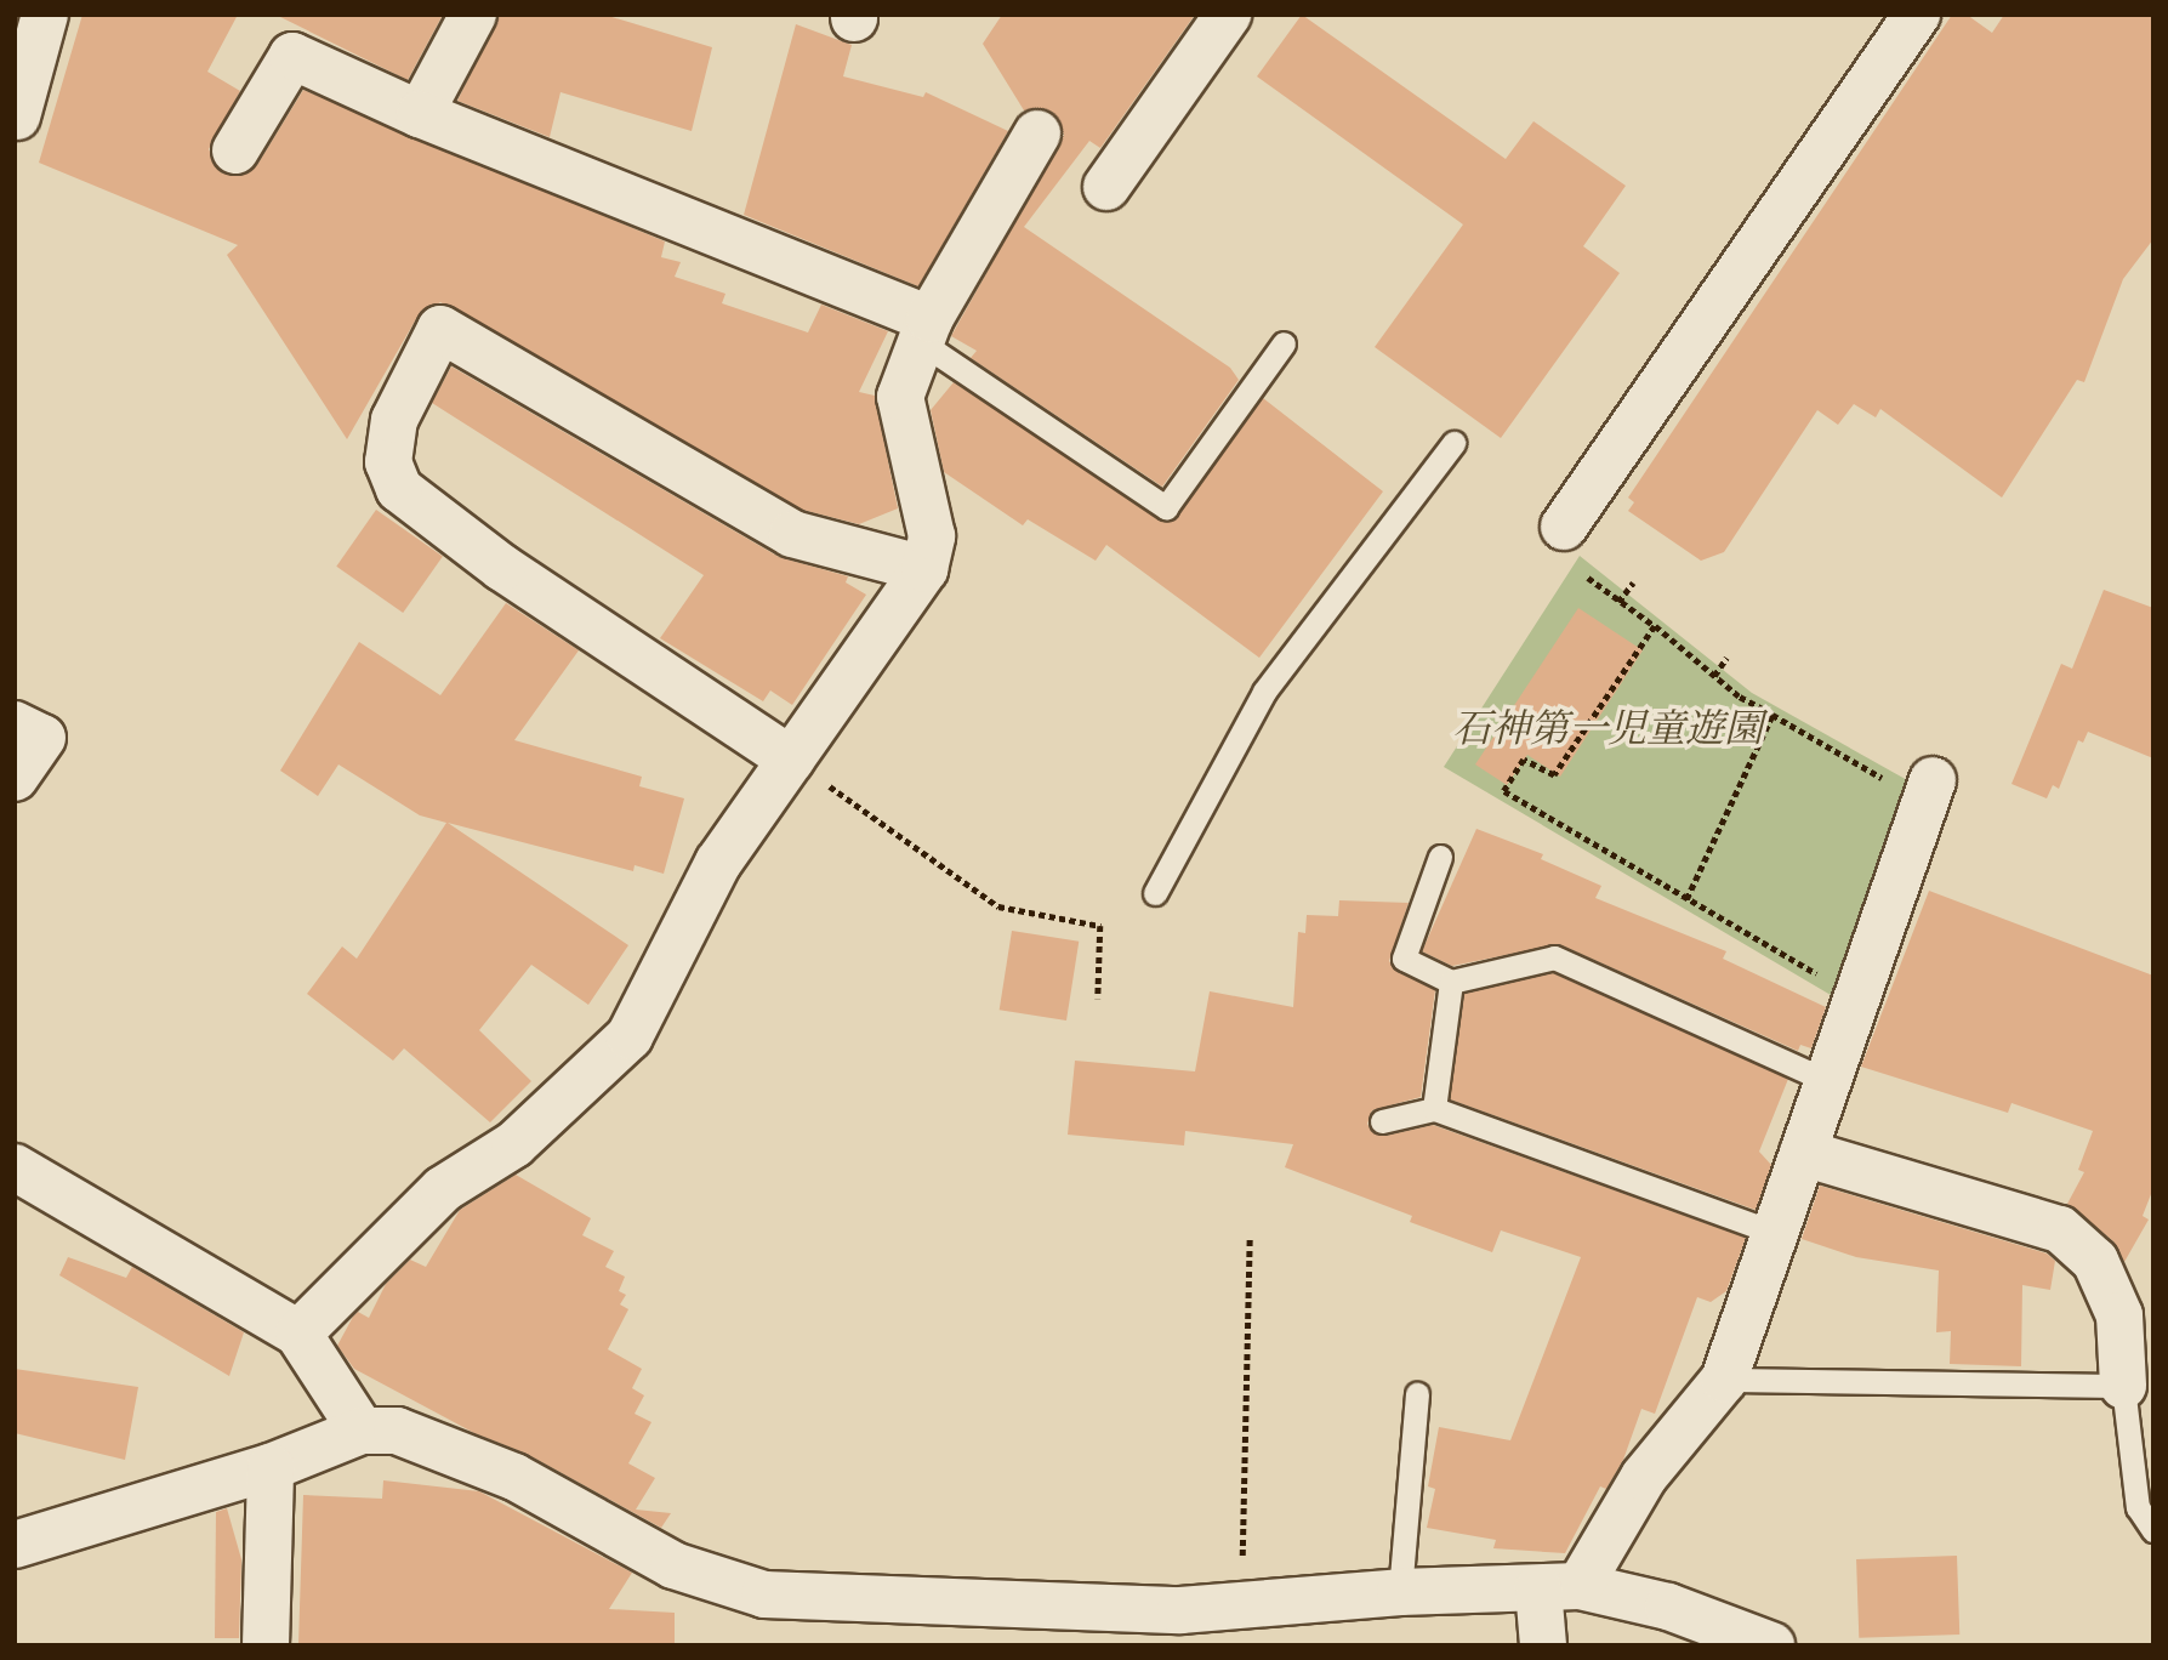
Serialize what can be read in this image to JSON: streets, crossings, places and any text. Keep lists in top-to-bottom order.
{
  "parks": ["石神第一児童遊園"]
}
